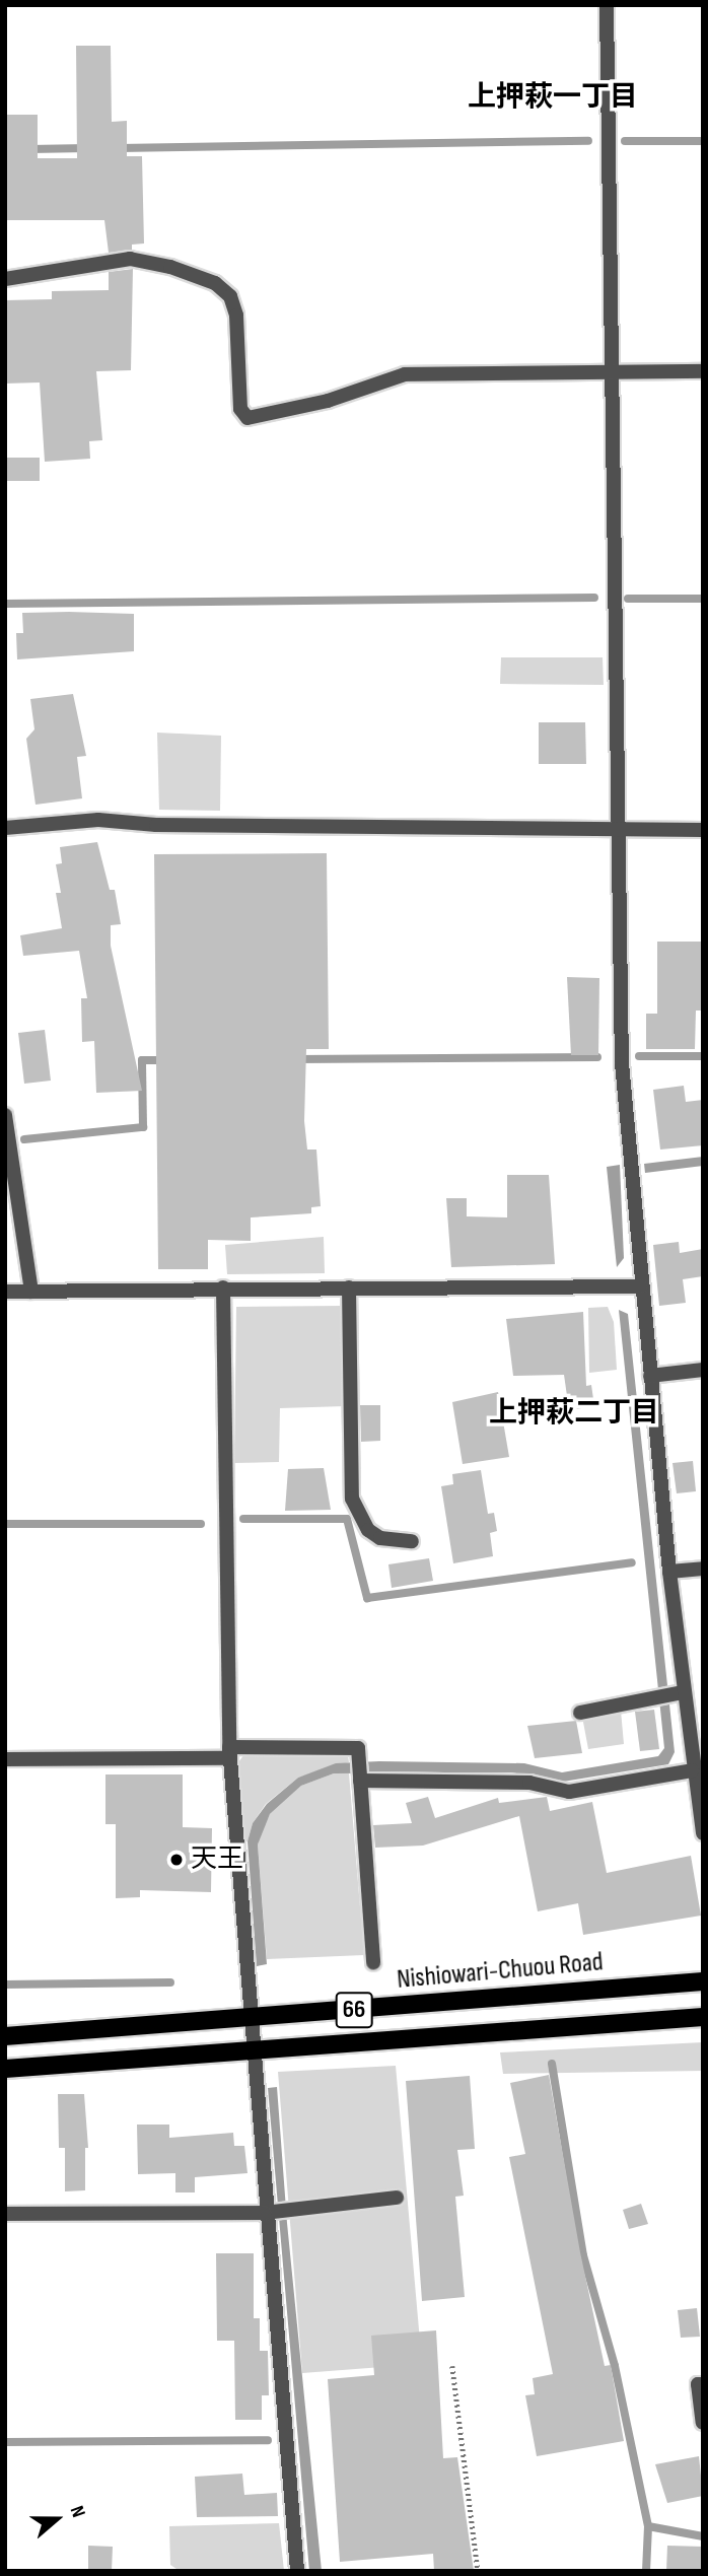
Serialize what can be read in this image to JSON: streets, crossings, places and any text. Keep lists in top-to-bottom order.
{
  "streets": {
    "main road": ["Nishiowari-Chuou Road", "66"]
  },
  "districts": ["上押萩一丁目", "上押萩二丁目"],
  "places": ["天王"],
  "north": "right"
}
